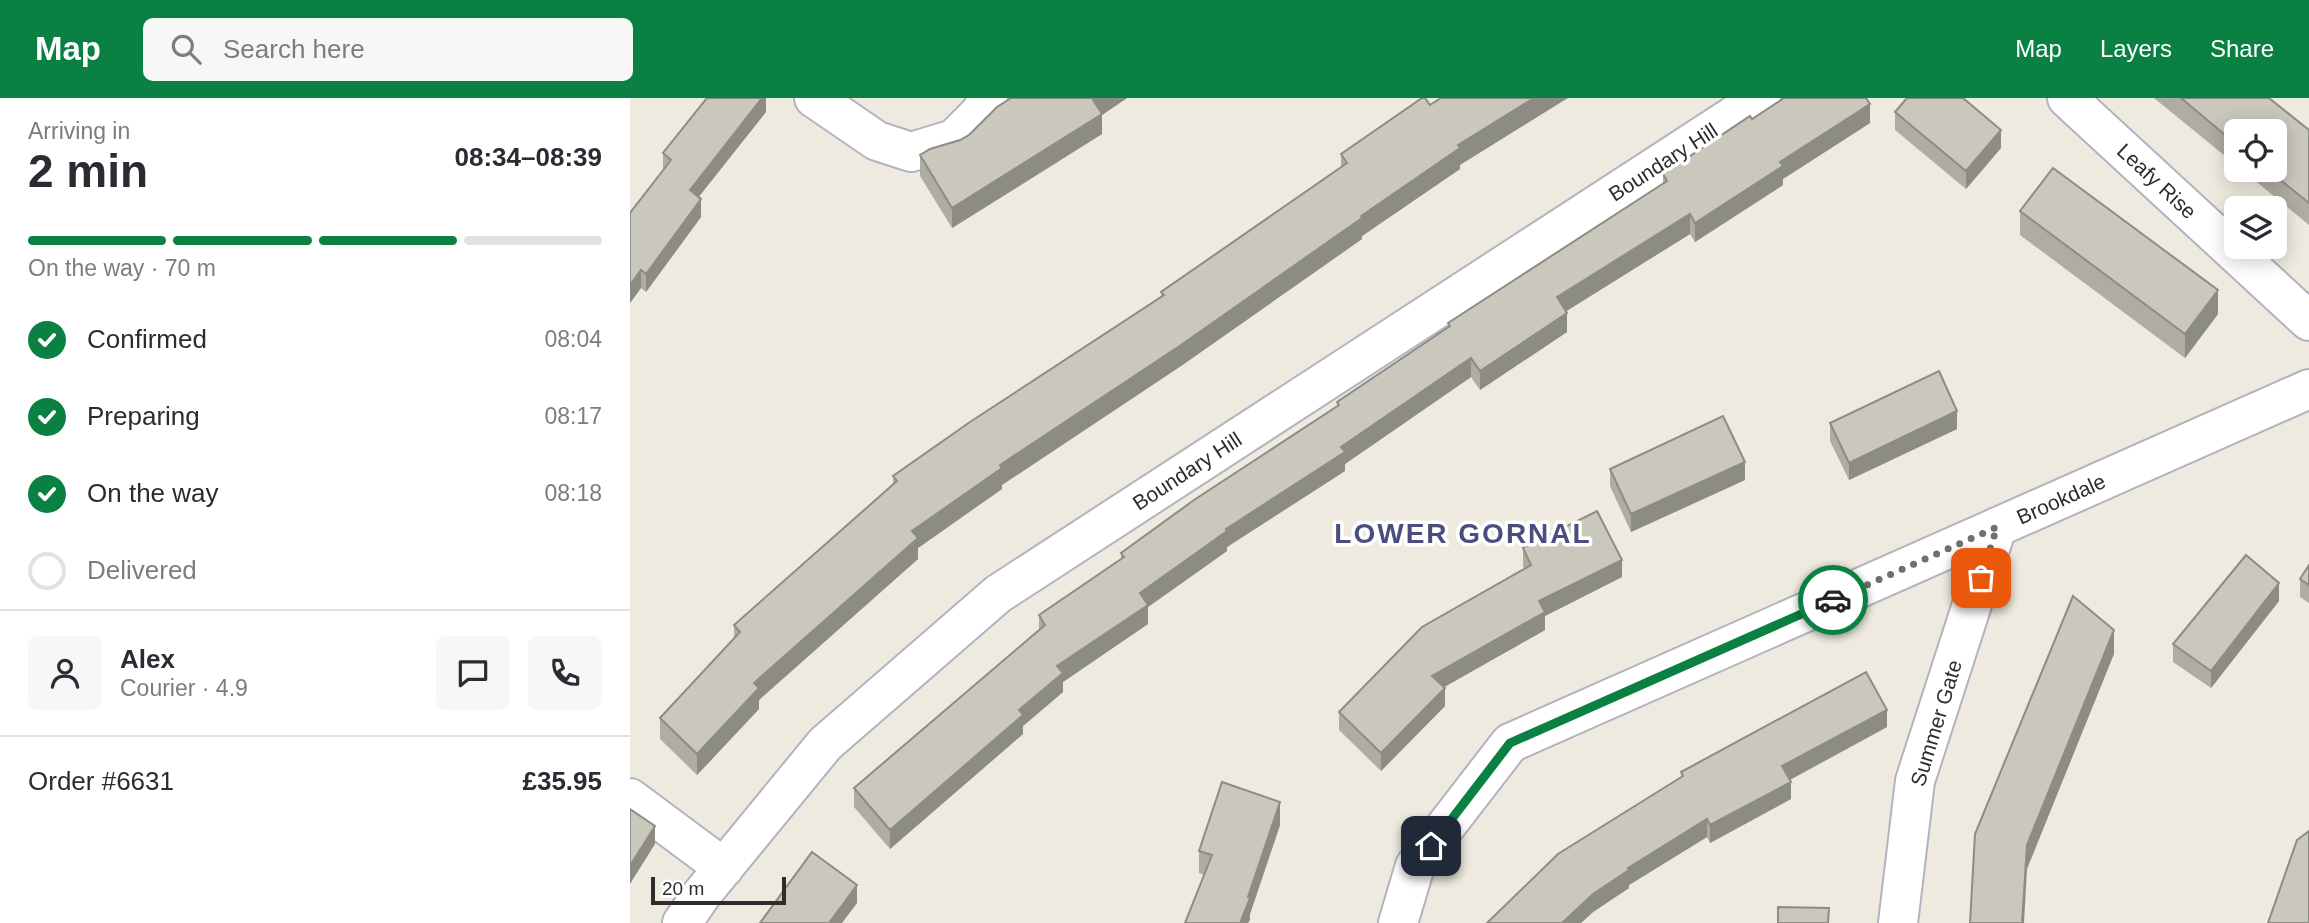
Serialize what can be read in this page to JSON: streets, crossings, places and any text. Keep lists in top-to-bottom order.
{
  "streets": {
    "street": [
      "Boundary Hill",
      "Leafy Rise",
      "Brookdale",
      "Summer Gate"
    ]
  },
  "crossings": [
    ["Brookdale", "Summer Gate"]
  ],
  "districts": ["LOWER GORNAL"],
  "scale_bar": "20 m",
  "page": {
    "header": "Map",
    "search": "Search here",
    "nav": ["Map", "Layers", "Share"],
    "heading": ["2 min", "Arriving in", "08:34–08:39"],
    "panel": [
      "Alex",
      "Courier · 4.9",
      "Order #6631",
      "£35.95"
    ],
    "bar": "On the way · 70 m",
    "list": [
      ["Confirmed", "08:04"],
      ["Preparing", "08:17"],
      ["On the way", "08:18"],
      "Delivered"
    ],
    "scale": "20 m"
  }
}
